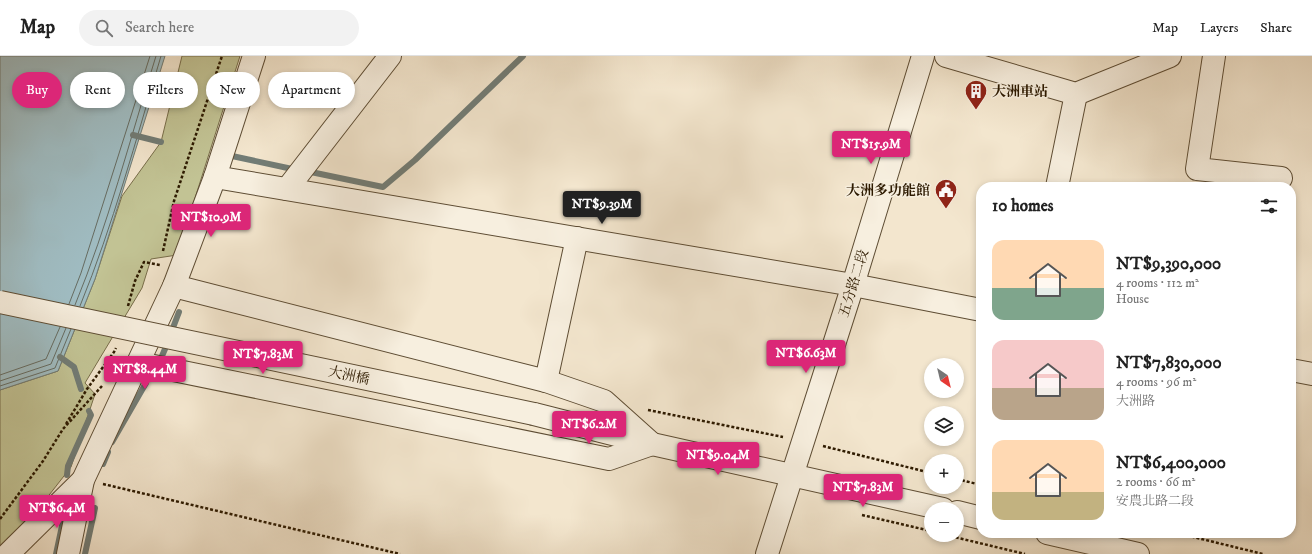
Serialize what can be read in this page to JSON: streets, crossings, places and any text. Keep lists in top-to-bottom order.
{
  "streets": {
    "street": ["五分路二段", "大洲橋"]
  },
  "crossings": [
    ["五分路二段", "大洲橋"]
  ],
  "places": {
    "building": ["大洲車站"],
    "public building": ["大洲多功能館"]
  },
  "north": "bottom right",
  "page": {
    "header": "Map",
    "search": "Search here",
    "nav": ["Map", "Layers", "Share"],
    "chip": [
      "Buy",
      "Rent",
      "Filters",
      "New",
      "Apartment"
    ],
    "price": [
      "NT$15.9M",
      "NT$9.39M",
      "NT$10.9M",
      "NT$6.63M",
      "NT$7.83M",
      "NT$8.44M",
      "NT$6.2M",
      "NT$9.04M",
      "NT$7.83M",
      "NT$6.4M"
    ],
    "heading": "10 homes",
    "list": [
      {
        "name": "NT$9,390,000",
        "note": "4 rooms · 112 m² · House"
      },
      {
        "name": "NT$7,830,000",
        "note": "4 rooms · 96 m² · 大洲路"
      },
      {
        "name": "NT$6,400,000",
        "note": "2 rooms · 66 m² · 安農北路二段"
      }
    ],
    "map_buttons": ["+", "−"]
  }
}
